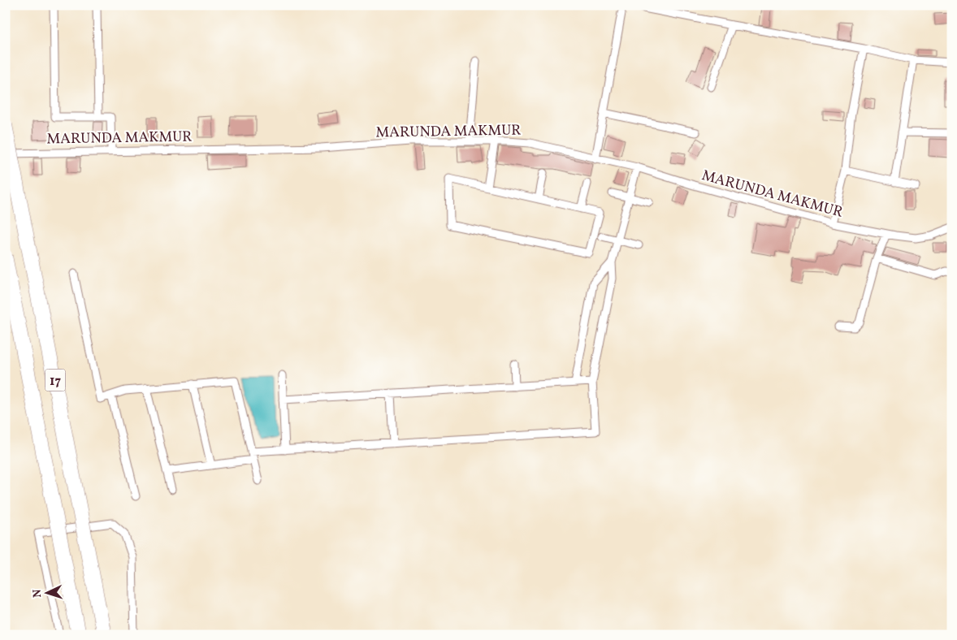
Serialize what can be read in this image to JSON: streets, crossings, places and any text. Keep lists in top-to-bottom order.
{
  "streets": {
    "highway": ["17"],
    "street": ["MARUNDA MAKMUR"]
  },
  "north": "left"
}
